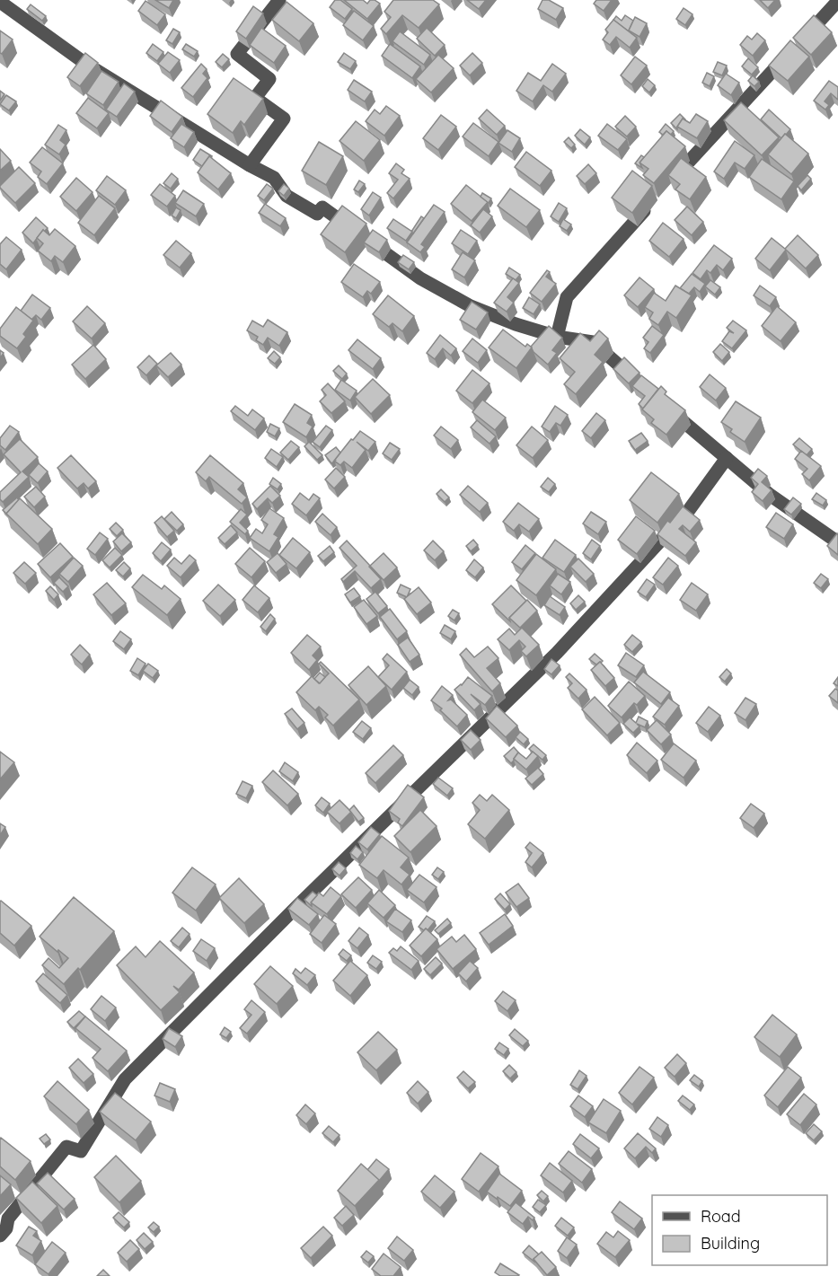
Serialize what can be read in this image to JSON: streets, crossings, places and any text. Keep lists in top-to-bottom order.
{
  "legend": ["Road", "Building"]
}
